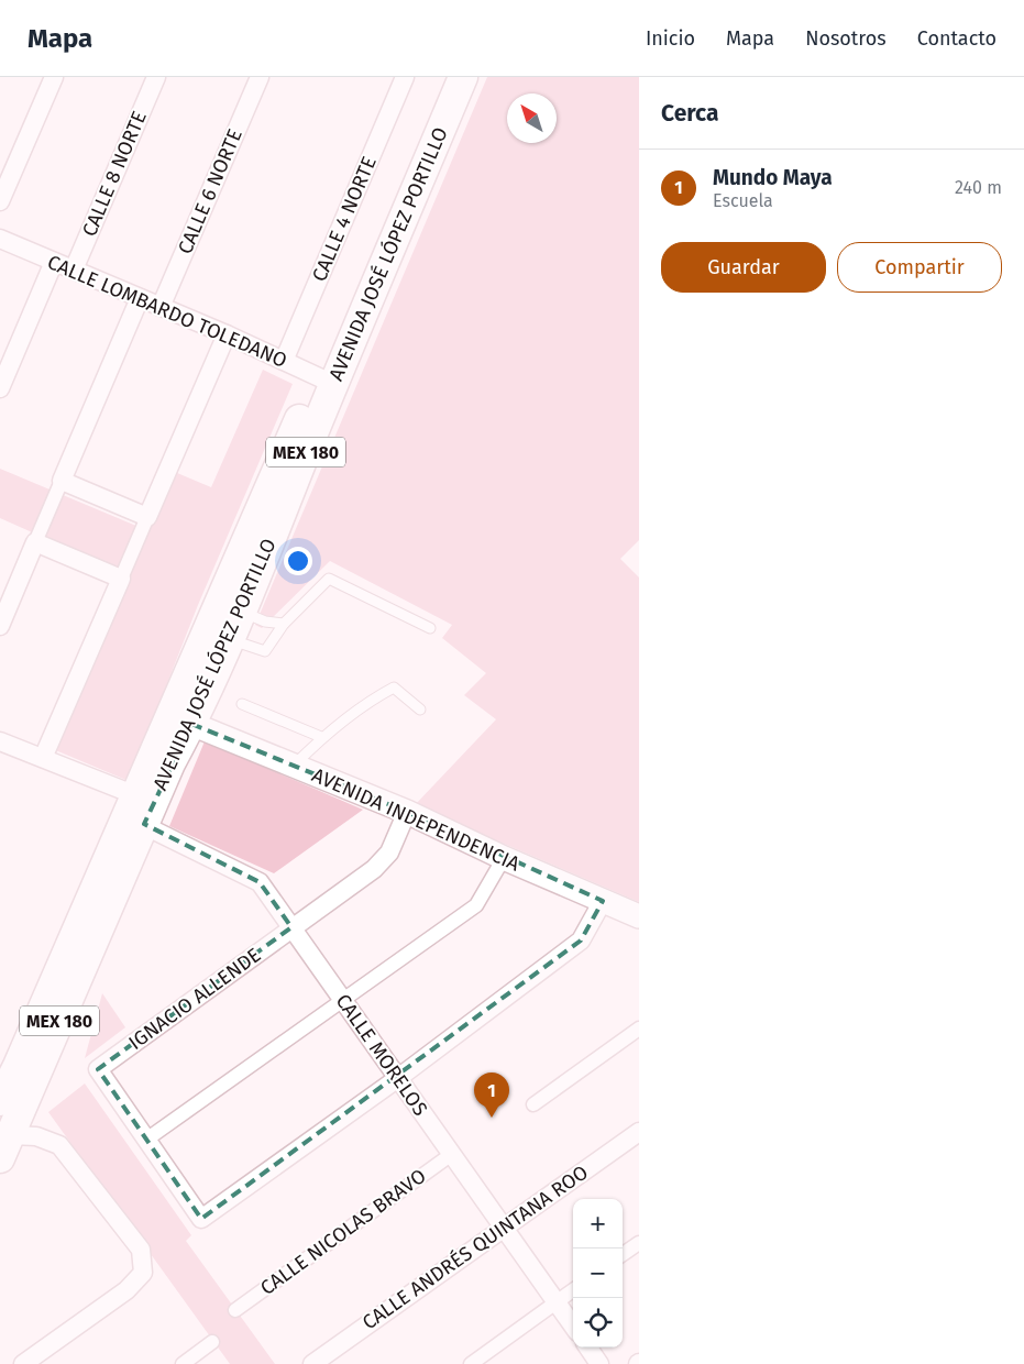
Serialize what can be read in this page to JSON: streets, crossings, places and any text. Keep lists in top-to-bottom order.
{
  "streets": {
    "main road": ["AVENIDA JOSÉ LÓPEZ PORTILLO", "MEX 180"],
    "street": [
      "CALLE 8 NORTE",
      "CALLE 6 NORTE",
      "CALLE 4 NORTE",
      "CALLE LOMBARDO TOLEDANO",
      "AVENIDA INDEPENDENCIA",
      "IGNACIO ALLENDE",
      "CALLE MORELOS",
      "CALLE NICOLAS BRAVO",
      "CALLE ANDRÉS QUINTANA ROO"
    ]
  },
  "crossings": [
    ["CALLE 8 NORTE", "CALLE LOMBARDO TOLEDANO"],
    ["CALLE 6 NORTE", "CALLE LOMBARDO TOLEDANO"],
    ["CALLE 4 NORTE", "CALLE LOMBARDO TOLEDANO"],
    ["AVENIDA JOSÉ LÓPEZ PORTILLO", "CALLE LOMBARDO TOLEDANO"],
    ["AVENIDA JOSÉ LÓPEZ PORTILLO", "AVENIDA INDEPENDENCIA"],
    ["AVENIDA JOSÉ LÓPEZ PORTILLO", "CALLE MORELOS"],
    ["AVENIDA INDEPENDENCIA", "IGNACIO ALLENDE"],
    ["IGNACIO ALLENDE", "CALLE MORELOS"],
    ["CALLE MORELOS", "CALLE NICOLAS BRAVO"],
    ["CALLE MORELOS", "CALLE ANDRÉS QUINTANA ROO"]
  ],
  "north": "top left",
  "page": {
    "header": "Mapa",
    "nav": [
      "Inicio",
      "Mapa",
      "Nosotros",
      "Contacto"
    ],
    "heading": "Cerca",
    "list": [
      {
        "mark": "1",
        "name": "Mundo Maya",
        "note": "Escuela",
        "value": "240 m"
      }
    ],
    "buttons": ["Guardar", "Compartir"],
    "pins": "1",
    "map_buttons": ["+", "−"]
  }
}
